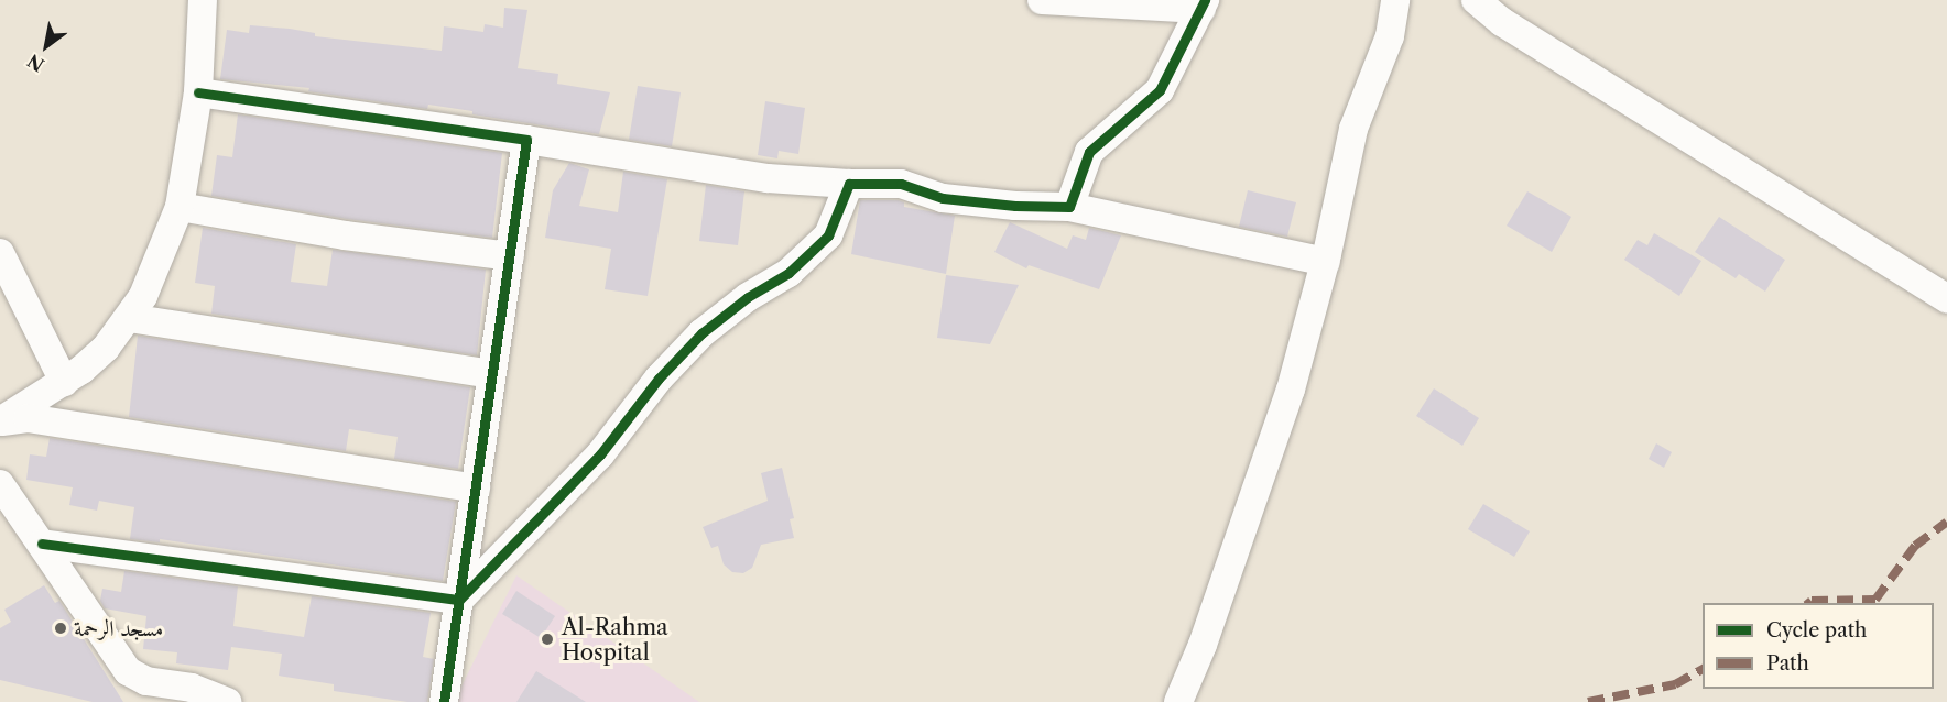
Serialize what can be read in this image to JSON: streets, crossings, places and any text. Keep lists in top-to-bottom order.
{
  "places": ["مسجد الرحمة", "Al-Rahma Hospital"],
  "legend": ["Cycle path", "Path"],
  "north": "bottom left"
}
